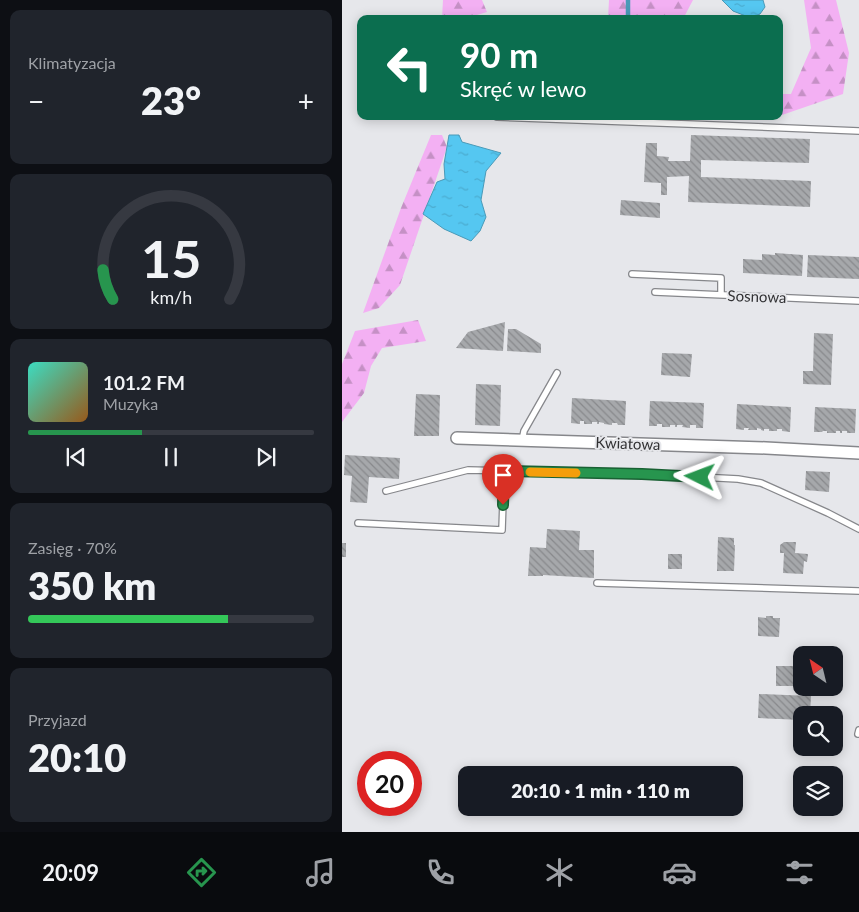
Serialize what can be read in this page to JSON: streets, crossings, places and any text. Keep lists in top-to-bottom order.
{
  "streets": {
    "street": ["Kwiatowa"],
    "lane": ["Sosnowa"]
  },
  "north": "top left",
  "page": {
    "tile": [
      "Klimatyzacja",
      ["Zasięg · 70%", "350 km"],
      ["Przyjazd", "20:10"]
    ],
    "turn": ["90 m", "Skręć w lewo"],
    "heat": ["−", "23°", "+"],
    "song": ["101.2 FM", "Muzyka"],
    "limit": "20",
    "trip": "20:10 · 1 min · 110 m",
    "tabs": "20:09",
    "gauge": ["15", "km/h"]
  }
}
